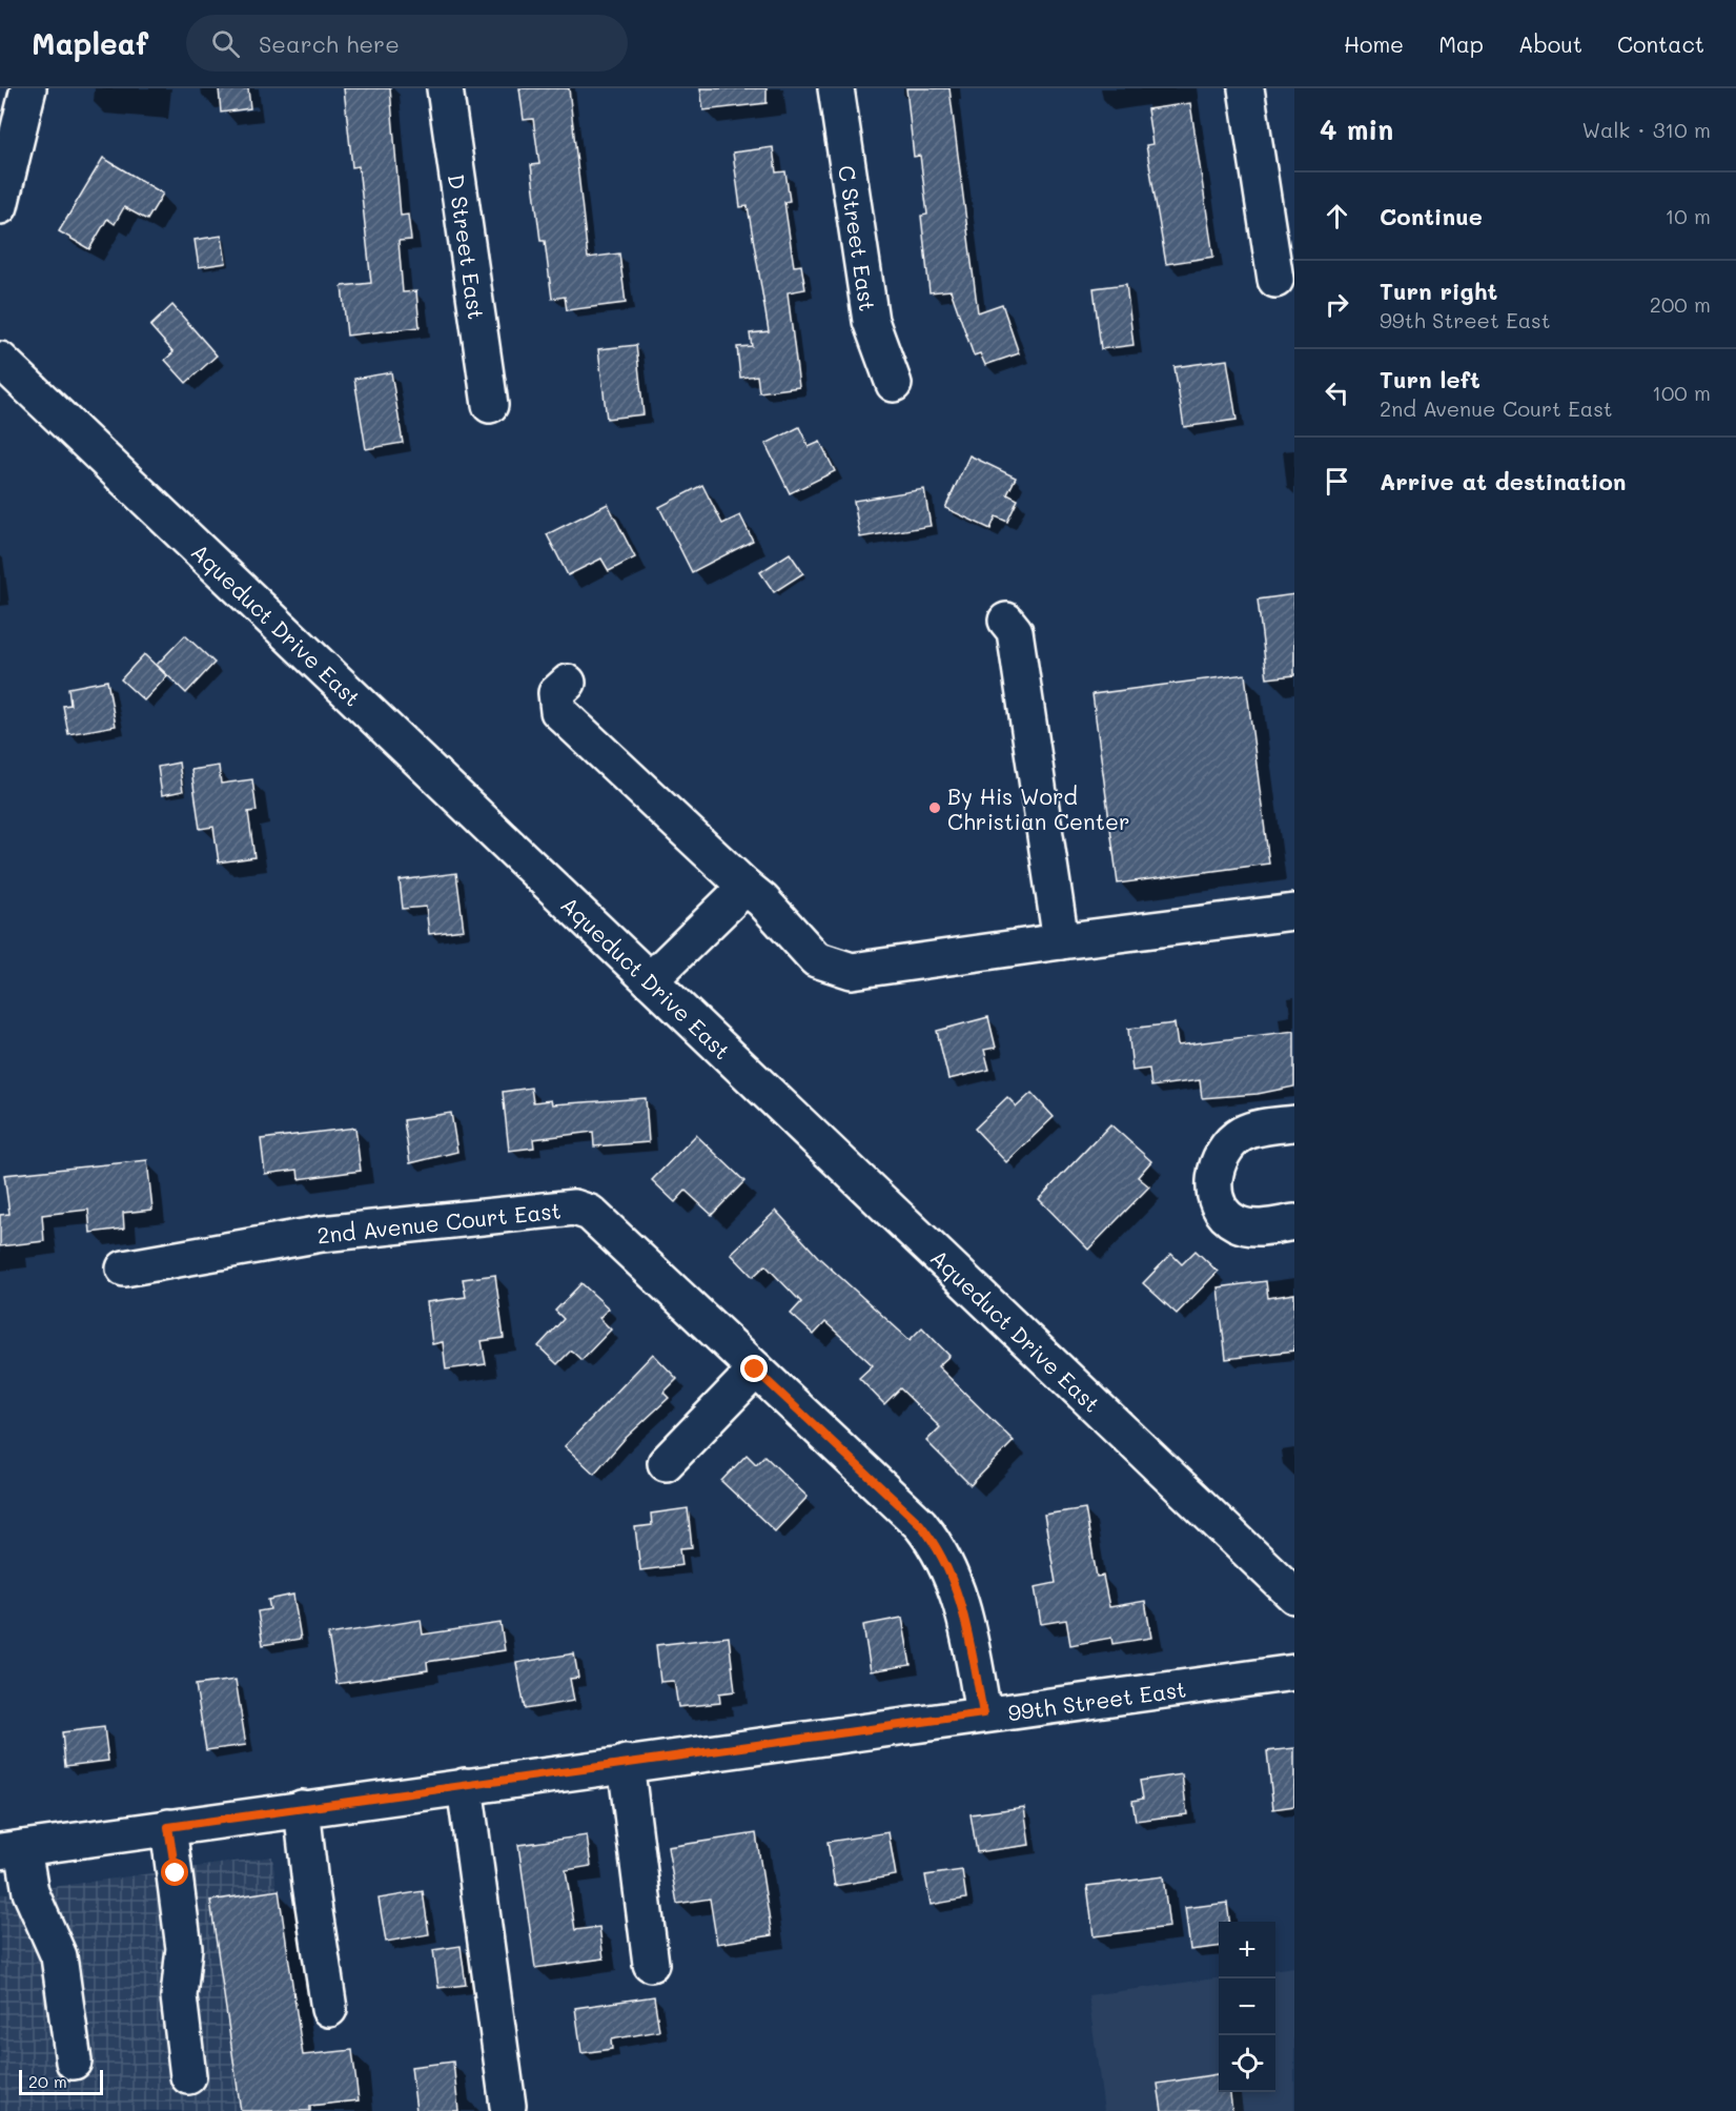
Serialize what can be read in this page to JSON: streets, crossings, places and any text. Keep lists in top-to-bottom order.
{
  "streets": {
    "street": [
      "C Street East",
      "D Street East",
      "Aqueduct Drive East",
      "2nd Avenue Court East",
      "99th Street East"
    ]
  },
  "crossings": [
    ["2nd Avenue Court East", "99th Street East"]
  ],
  "places": ["By His Word Christian Center"],
  "scale_bar": "20 m",
  "page": {
    "header": "Mapleaf",
    "search": "Search here",
    "nav": [
      "Home",
      "Map",
      "About",
      "Contact"
    ],
    "heading": ["4 min", "Walk · 310 m"],
    "list": [
      ["Continue", "10 m"],
      ["Turn right", "99th Street East", "200 m"],
      ["Turn left", "2nd Avenue Court East", "100 m"],
      "Arrive at destination"
    ],
    "map_buttons": ["+", "−"],
    "scale": "20 m"
  }
}
